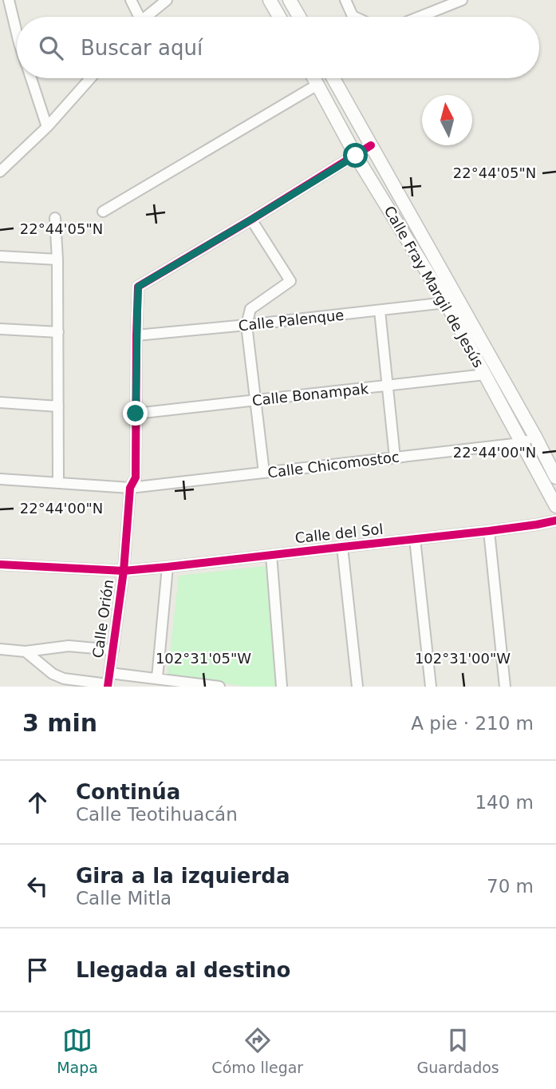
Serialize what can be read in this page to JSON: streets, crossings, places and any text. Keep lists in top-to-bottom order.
{
  "streets": {
    "street": [
      "Calle Fray Margil de Jesús",
      "Calle Palenque",
      "Calle Bonampak",
      "Calle Chicomostoc",
      "Calle del Sol",
      "Calle Orión"
    ]
  },
  "crossings": [
    ["Calle Fray Margil de Jesús", "Calle Palenque"],
    ["Calle Fray Margil de Jesús", "Calle Bonampak"],
    ["Calle Fray Margil de Jesús", "Calle Chicomostoc"],
    ["Calle Palenque", "Calle Orión"],
    ["Calle Bonampak", "Calle Orión"],
    ["Calle Chicomostoc", "Calle Orión"],
    ["Calle del Sol", "Calle Orión"]
  ],
  "north": "top",
  "page": {
    "search": "Buscar aquí",
    "heading": ["3 min", "A pie · 210 m"],
    "list": [
      ["Continúa", "Calle Teotihuacán", "140 m"],
      ["Gira a la izquierda", "Calle Mitla", "70 m"],
      "Llegada al destino"
    ],
    "nav": ["Mapa", "Cómo llegar", "Guardados"]
  },
  "coordinates": [
    "22°44'05\"N",
    "22°44'00\"N",
    "102°31'05\"W",
    "102°31'00\"W"
  ]
}
